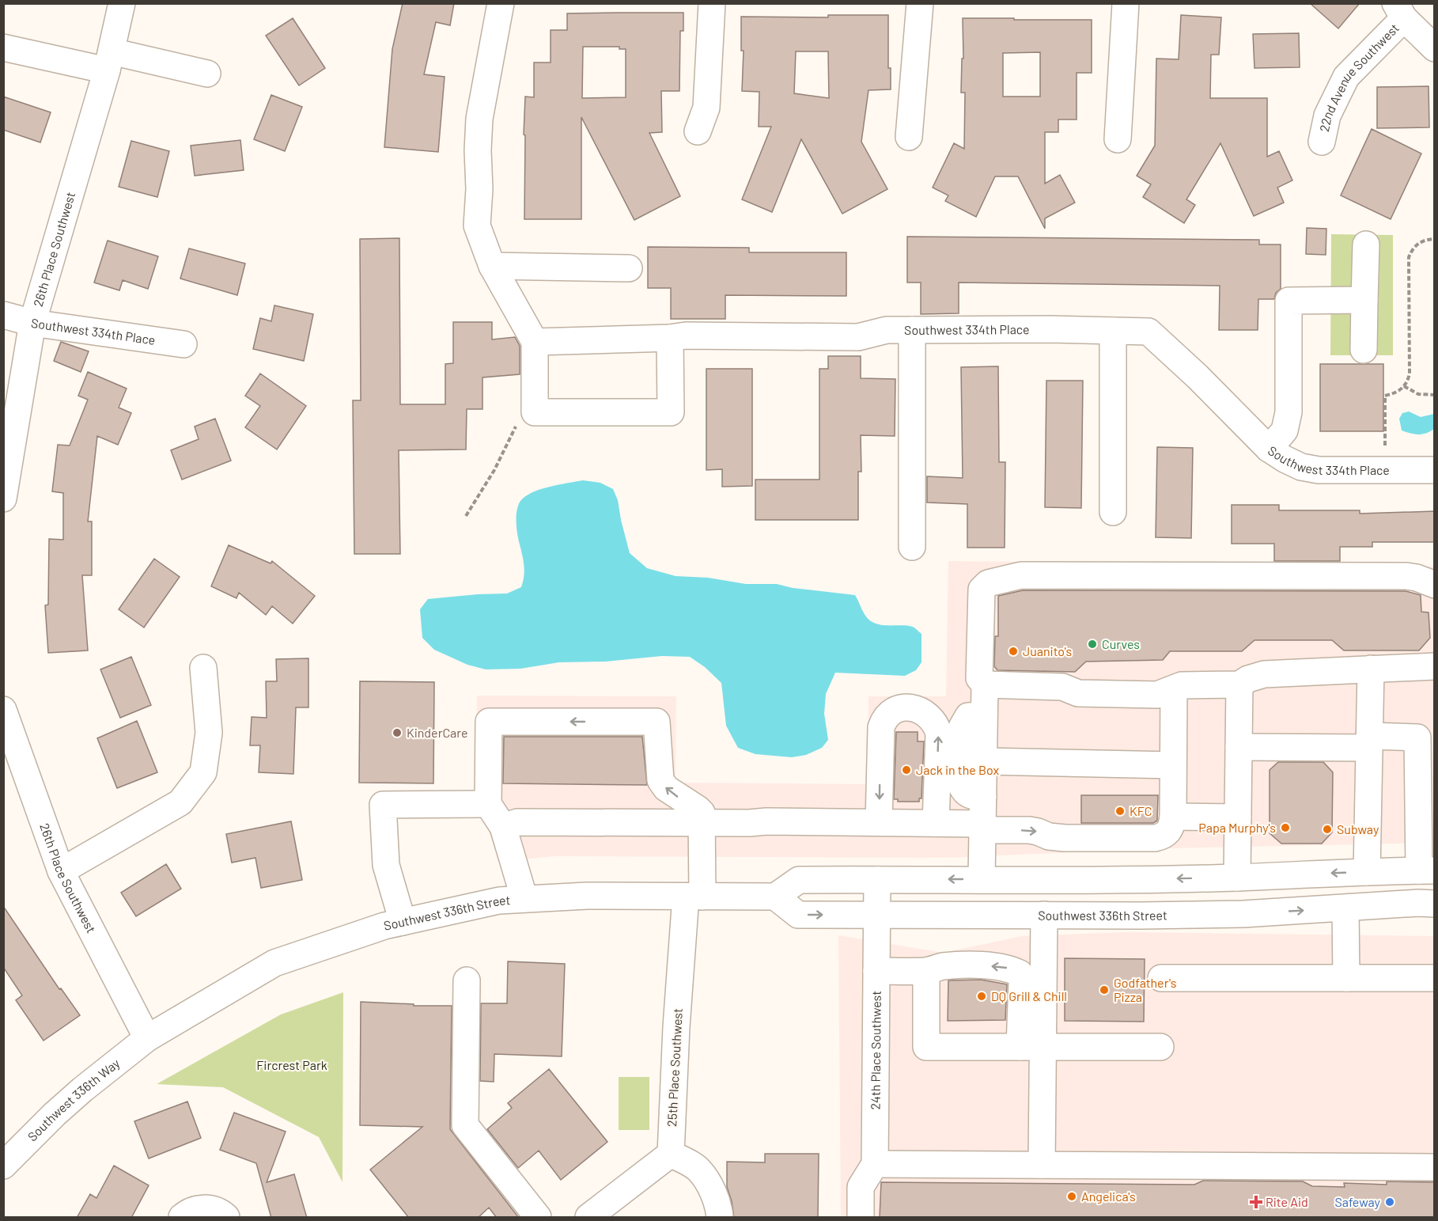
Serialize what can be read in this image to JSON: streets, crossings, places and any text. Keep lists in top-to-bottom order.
{
  "streets": {
    "street": [
      "22nd Avenue Southwest",
      "26th Place Southwest",
      "Southwest 334th Place",
      "Southwest 336th Street",
      "24th Place Southwest",
      "25th Place Southwest",
      "Southwest 336th Way"
    ]
  },
  "crossings": [
    ["26th Place Southwest", "Southwest 334th Place"],
    ["26th Place Southwest", "Southwest 336th Street"],
    ["26th Place Southwest", "Southwest 336th Way"],
    ["Southwest 336th Street", "24th Place Southwest"],
    ["Southwest 336th Street", "25th Place Southwest"],
    ["Southwest 336th Street", "Southwest 336th Way"]
  ],
  "parks": ["Fircrest Park"],
  "places": {
    "other": [
      "Curves",
      "Juanito's",
      "KinderCare",
      "Jack in the Box",
      "KFC",
      "Papa Murphy's",
      "Subway",
      "Godfather's Pizza",
      "DQ Grill & Chill",
      "Angelica's",
      "Safeway"
    ],
    "health": ["Rite Aid"]
  }
}
